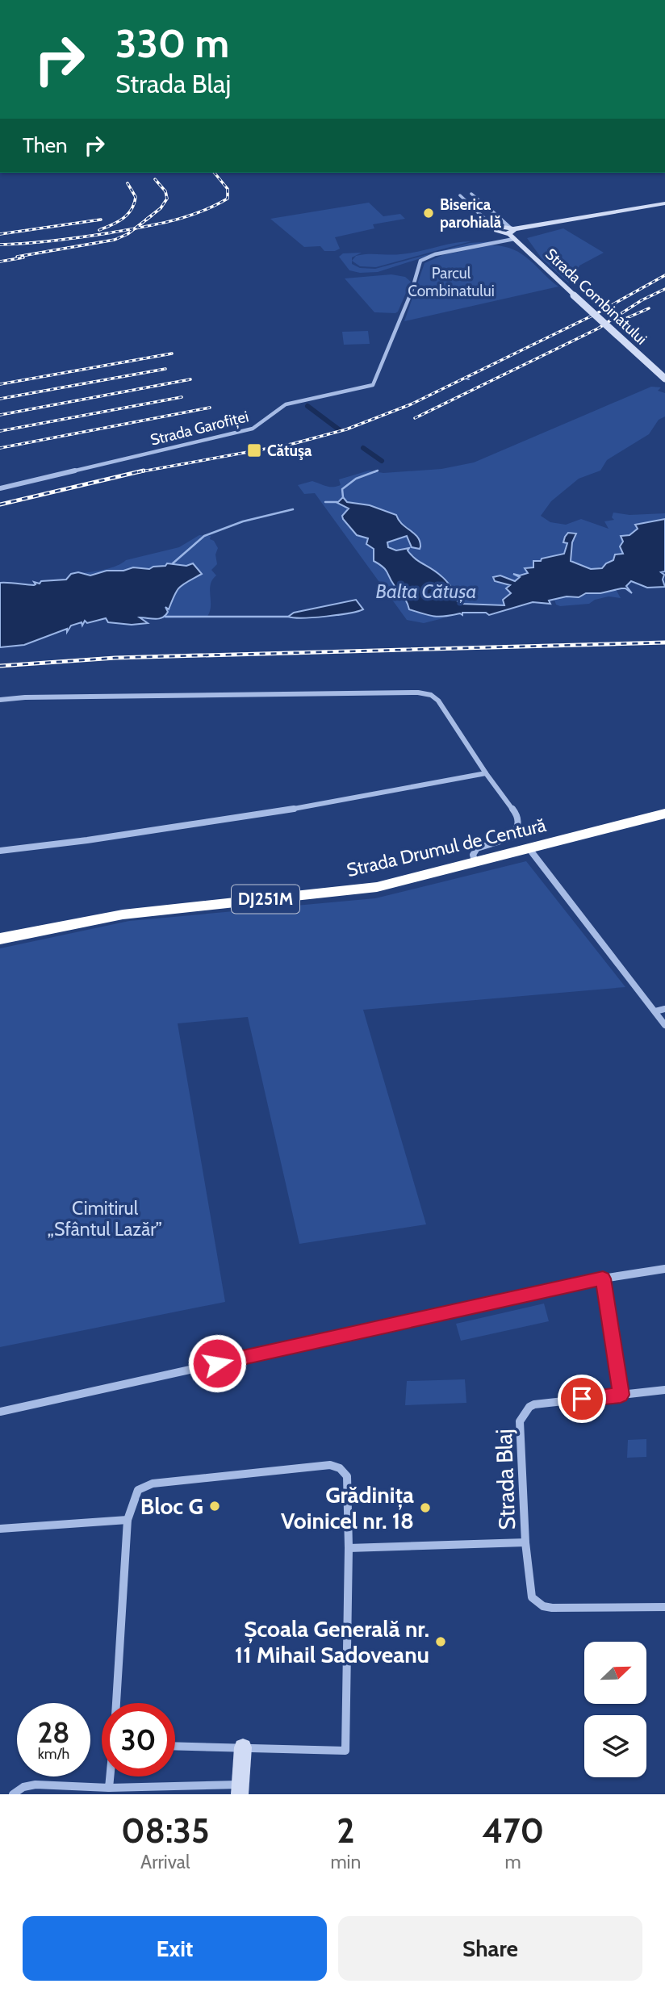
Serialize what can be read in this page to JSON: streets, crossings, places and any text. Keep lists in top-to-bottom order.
{
  "streets": {
    "highway": ["Strada Drumul de Centură", "DJ251M"],
    "street": ["Strada Combinatului", "Strada Garofiței", "Strada Blaj"]
  },
  "crossings": [
    ["Strada Combinatului", "Strada Garofiței"]
  ],
  "water": ["Balta Cătușa"],
  "parks": ["Parcul Combinatului", "Cimitirul „Sfântul Lazăr”"],
  "places": {
    "other": [
      "Biserica parohială",
      "Bloc G",
      "Grădinița Voinicel nr. 18",
      "Școala Generală nr. 11 Mihail Sadoveanu"
    ],
    "transit": ["Cătuşa"]
  },
  "north": "top right",
  "page": {
    "turn": ["330 m", "Strada Blaj"],
    "then": "Then",
    "speed": "28 km/h",
    "limit": "30",
    "eta": [
      "08:35",
      "Arrival",
      "2",
      "min",
      "470",
      "m"
    ],
    "buttons": ["Exit", "Share"]
  }
}
